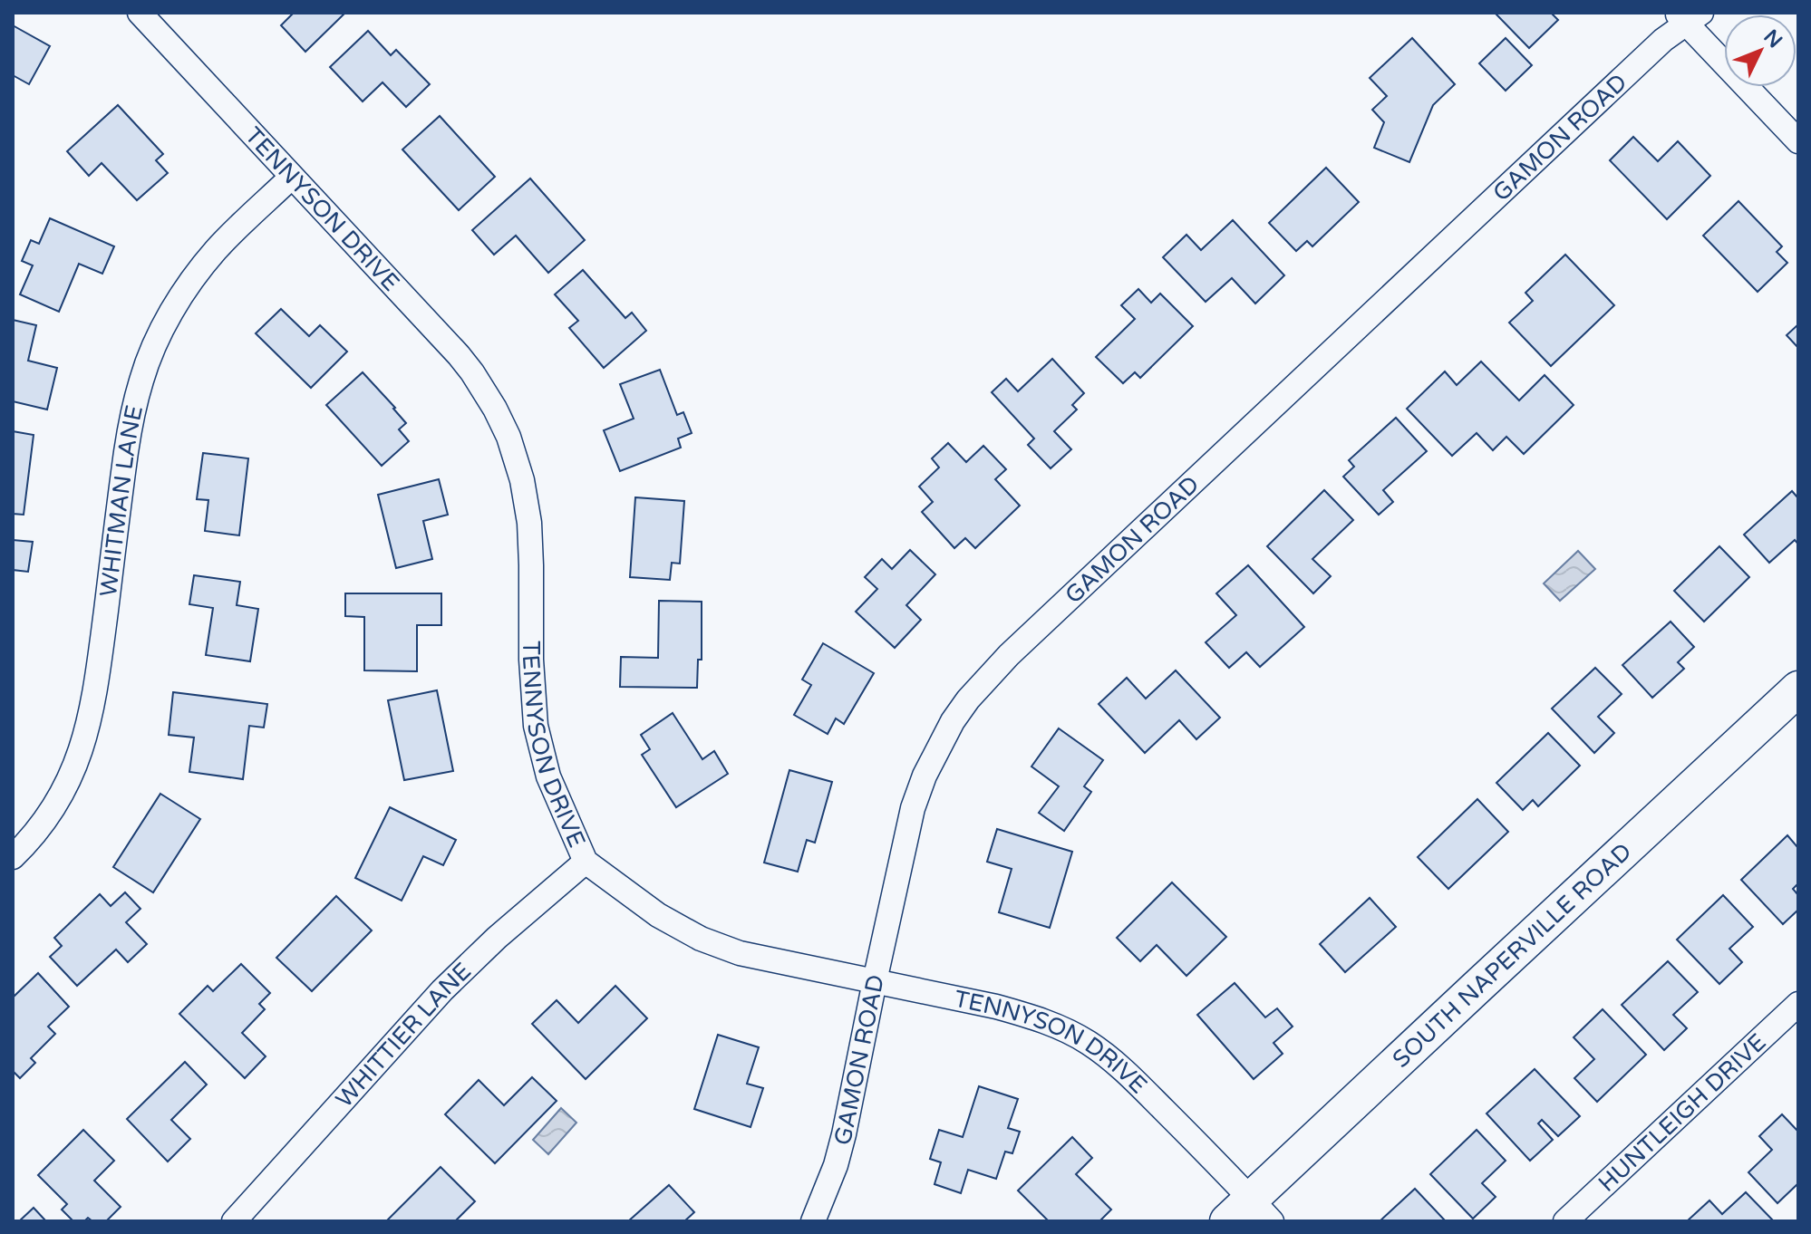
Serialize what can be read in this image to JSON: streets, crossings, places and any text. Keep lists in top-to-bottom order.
{
  "streets": {
    "main road": ["SOUTH NAPERVILLE ROAD"],
    "street": [
      "GAMON ROAD",
      "TENNYSON DRIVE",
      "WHITMAN LANE",
      "WHITTIER LANE",
      "HUNTLEIGH DRIVE"
    ]
  },
  "crossings": [
    ["GAMON ROAD", "TENNYSON DRIVE"],
    ["TENNYSON DRIVE", "WHITMAN LANE"],
    ["TENNYSON DRIVE", "SOUTH NAPERVILLE ROAD"],
    ["TENNYSON DRIVE", "WHITTIER LANE"]
  ],
  "north": "top right"
}
